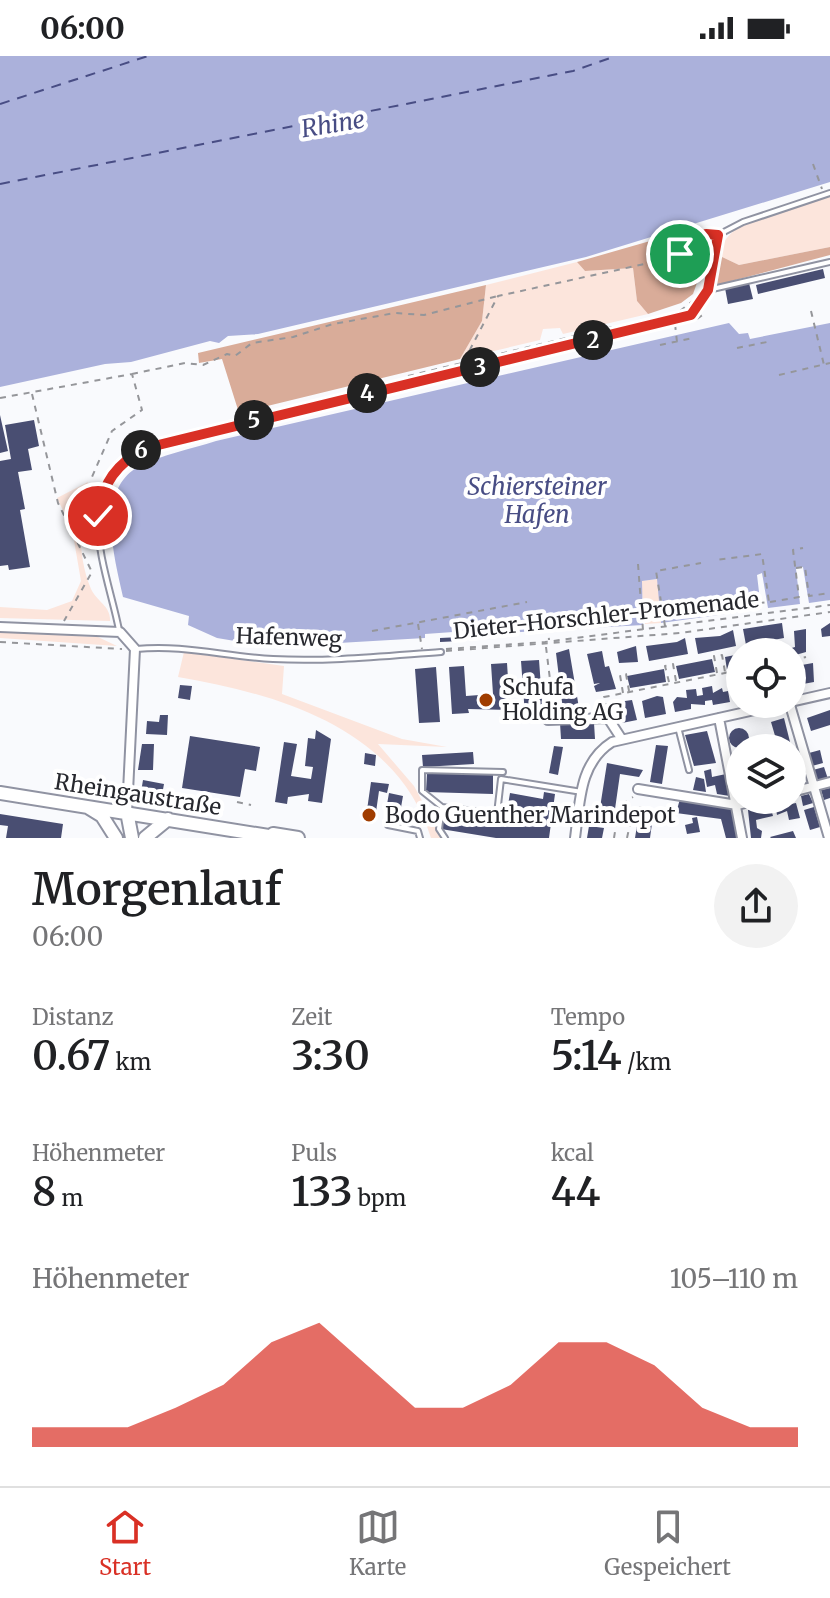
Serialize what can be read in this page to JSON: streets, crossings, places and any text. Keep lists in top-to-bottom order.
{
  "streets": {
    "main road": ["Rheingaustraße"],
    "lane": ["Hafenweg"],
    "path": ["Dieter-Horschler-Promenade"]
  },
  "crossings": [
    ["Dieter-Horschler-Promenade", "Hafenweg"]
  ],
  "water": ["Rhine", "Schiersteiner Hafen"],
  "places": ["Schufa Holding AG", "Bodo Guenther Marindepot"],
  "page": {
    "status": "06:00",
    "pins": [
      "2",
      "3",
      "4",
      "5",
      "6"
    ],
    "heading": ["Morgenlauf", "06:00"],
    "stats": [
      ["Distanz", "0.67 km"],
      ["Zeit", "3:30"],
      ["Tempo", "5:14 /km"],
      ["Höhenmeter", "8 m"],
      ["Puls", "133 bpm"],
      ["kcal", "44"]
    ],
    "chart": ["Höhenmeter", "105–110 m"],
    "tabs": ["Start", "Karte", "Gespeichert"]
  }
}
